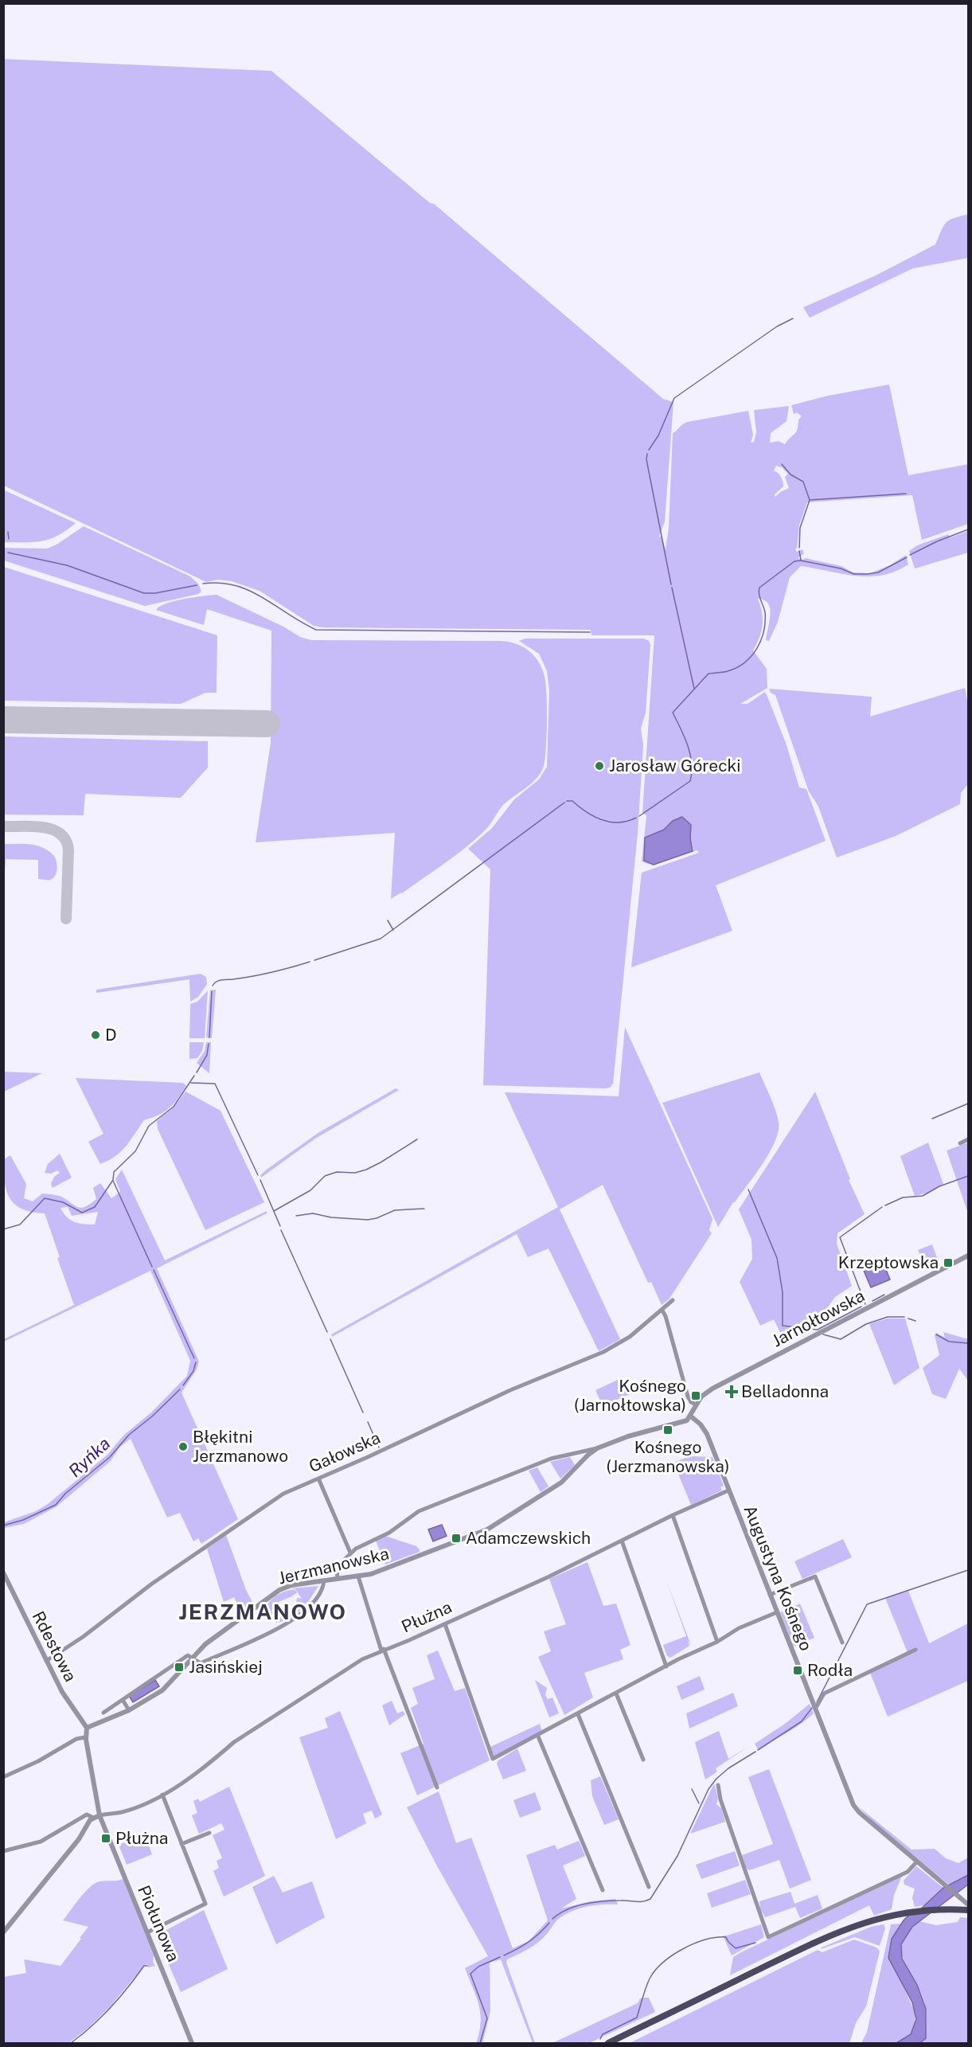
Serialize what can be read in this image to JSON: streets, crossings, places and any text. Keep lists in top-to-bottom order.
{
  "streets": {
    "street": [
      "Jarnołtowska",
      "Gałowska",
      "Jerzmanowska",
      "Augustyna Kośnego",
      "Płużna",
      "Rdestowa",
      "Piołunowa"
    ]
  },
  "crossings": [
    ["Jarnołtowska", "Jerzmanowska"],
    ["Jarnołtowska", "Augustyna Kośnego"],
    ["Gałowska", "Rdestowa"],
    ["Jerzmanowska", "Augustyna Kośnego"],
    ["Jerzmanowska", "Rdestowa"],
    ["Augustyna Kośnego", "Płużna"],
    ["Płużna", "Piołunowa"]
  ],
  "districts": ["JERZMANOWO"],
  "water": ["Ryńka"],
  "places": {
    "other": ["Jarosław Górecki", "D", "Błękitni Jerzmanowo"],
    "transit": [
      "Krzeptowska",
      "Kośnego (Jarnołtowska)",
      "Kośnego (Jerzmanowska)",
      "Adamczewskich",
      "Jasińskiej",
      "Rodła",
      "Płużna"
    ],
    "health": ["Belladonna"]
  }
}
